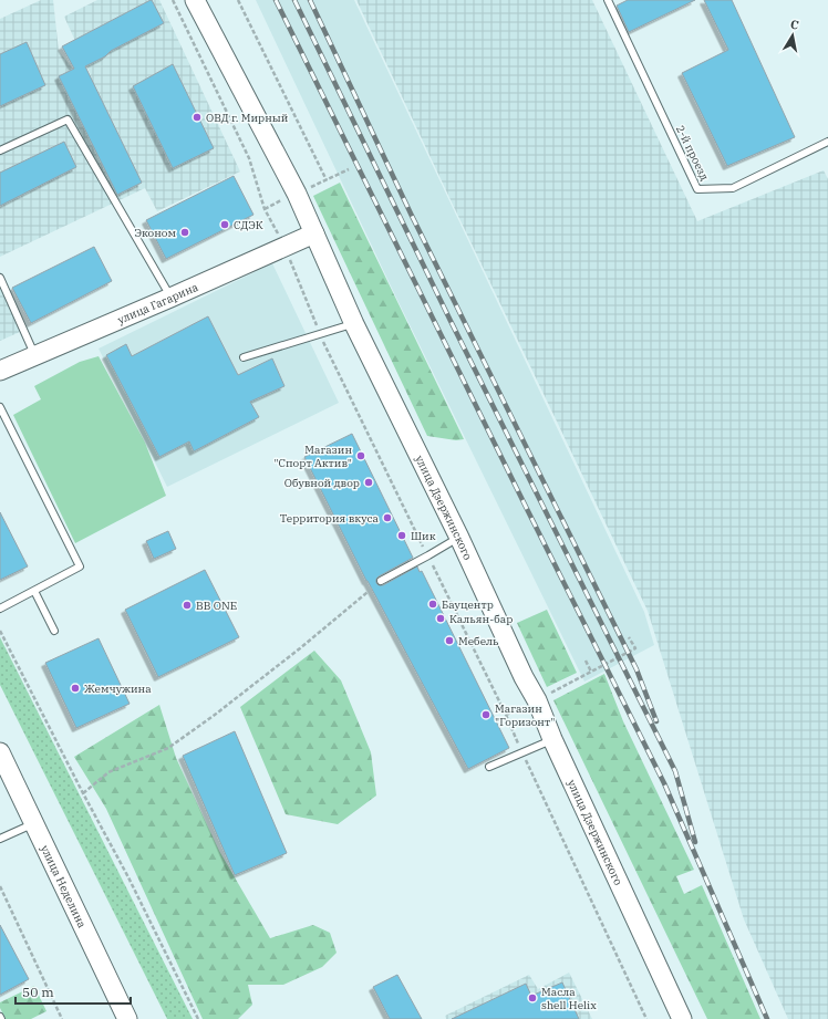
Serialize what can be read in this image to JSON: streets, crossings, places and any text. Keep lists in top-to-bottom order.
{
  "streets": {
    "street": ["улица Гагарина", "улица Дзержинского", "улица Неделина"],
    "lane": ["2-й проезд"]
  },
  "crossings": [
    ["улица Гагарина", "улица Дзержинского"]
  ],
  "places": [
    "ОВД г. Мирный",
    "СДЭК",
    "Эконом",
    "Магазин \"Спорт Актив\"",
    "Обувной двор",
    "Территория вкуса",
    "Шик",
    "Бауцентр",
    "BB ONE",
    "Кальян-бар",
    "Мебель",
    "Жемчужина",
    "Магазин \"Горизонт\"",
    "Масла shell Helix"
  ],
  "scale_bar": "50 m",
  "north": "top"
}
